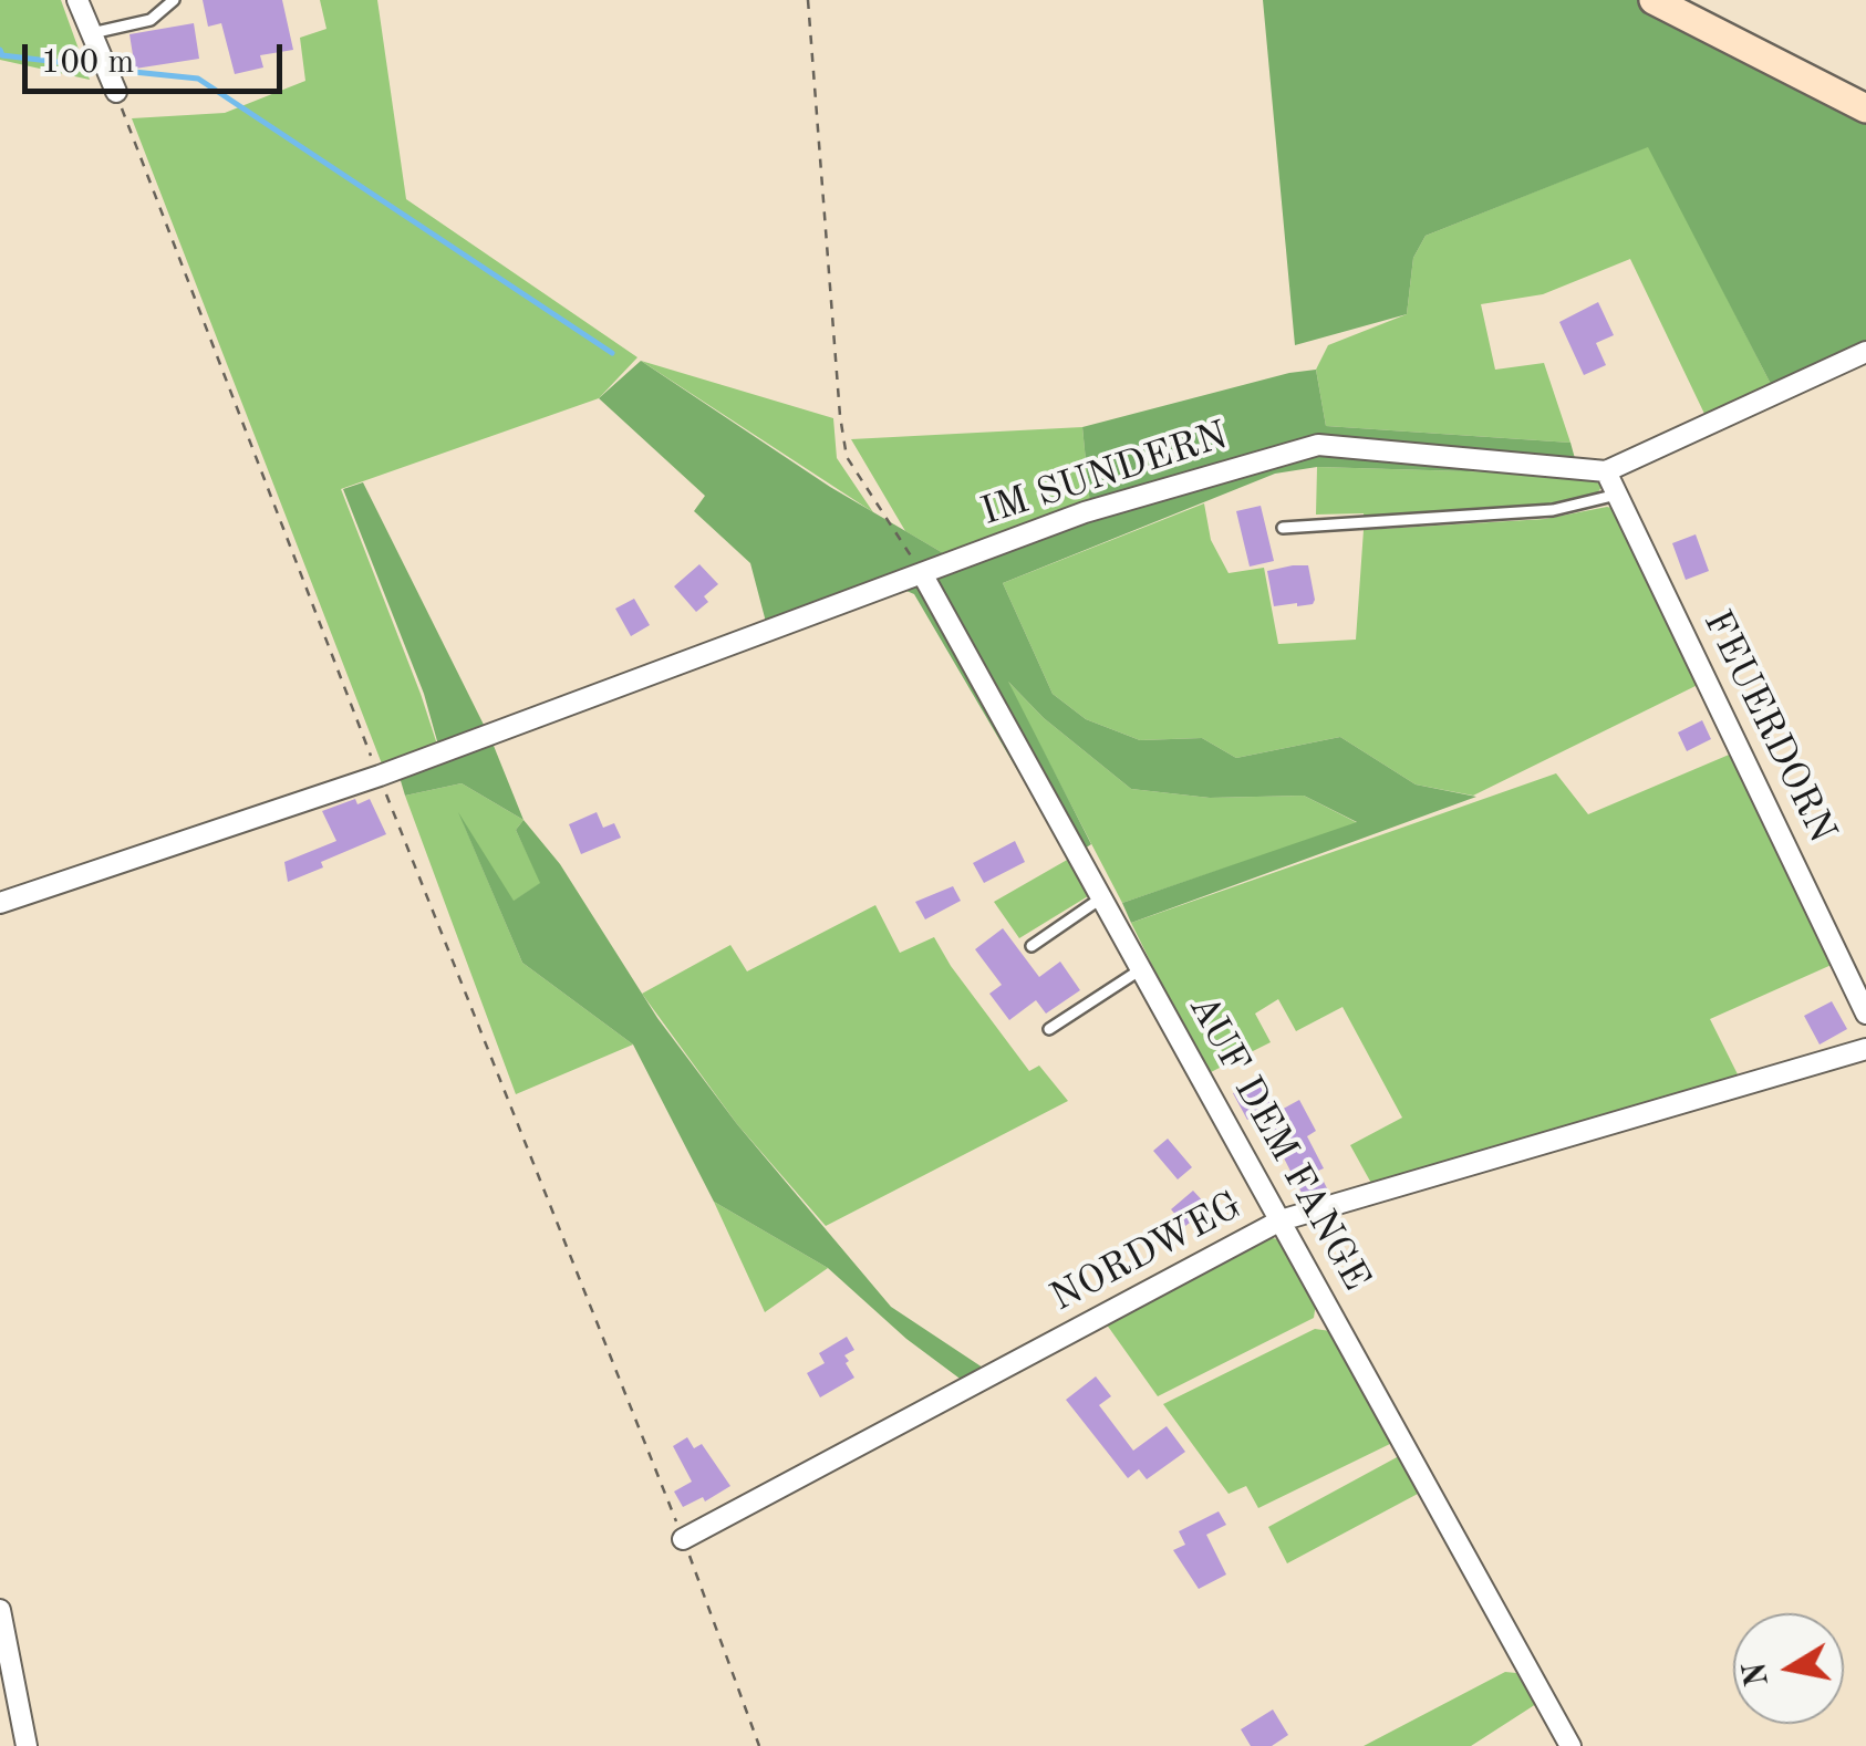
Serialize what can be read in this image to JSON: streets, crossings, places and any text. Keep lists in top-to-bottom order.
{
  "streets": {
    "street": [
      "IM SUNDERN",
      "FEUERDORN",
      "AUF DEM FANGE",
      "NORDWEG"
    ]
  },
  "crossings": [
    ["IM SUNDERN", "FEUERDORN"],
    ["IM SUNDERN", "AUF DEM FANGE"],
    ["AUF DEM FANGE", "NORDWEG"]
  ],
  "scale_bar": "100 m",
  "north": "left"
}
